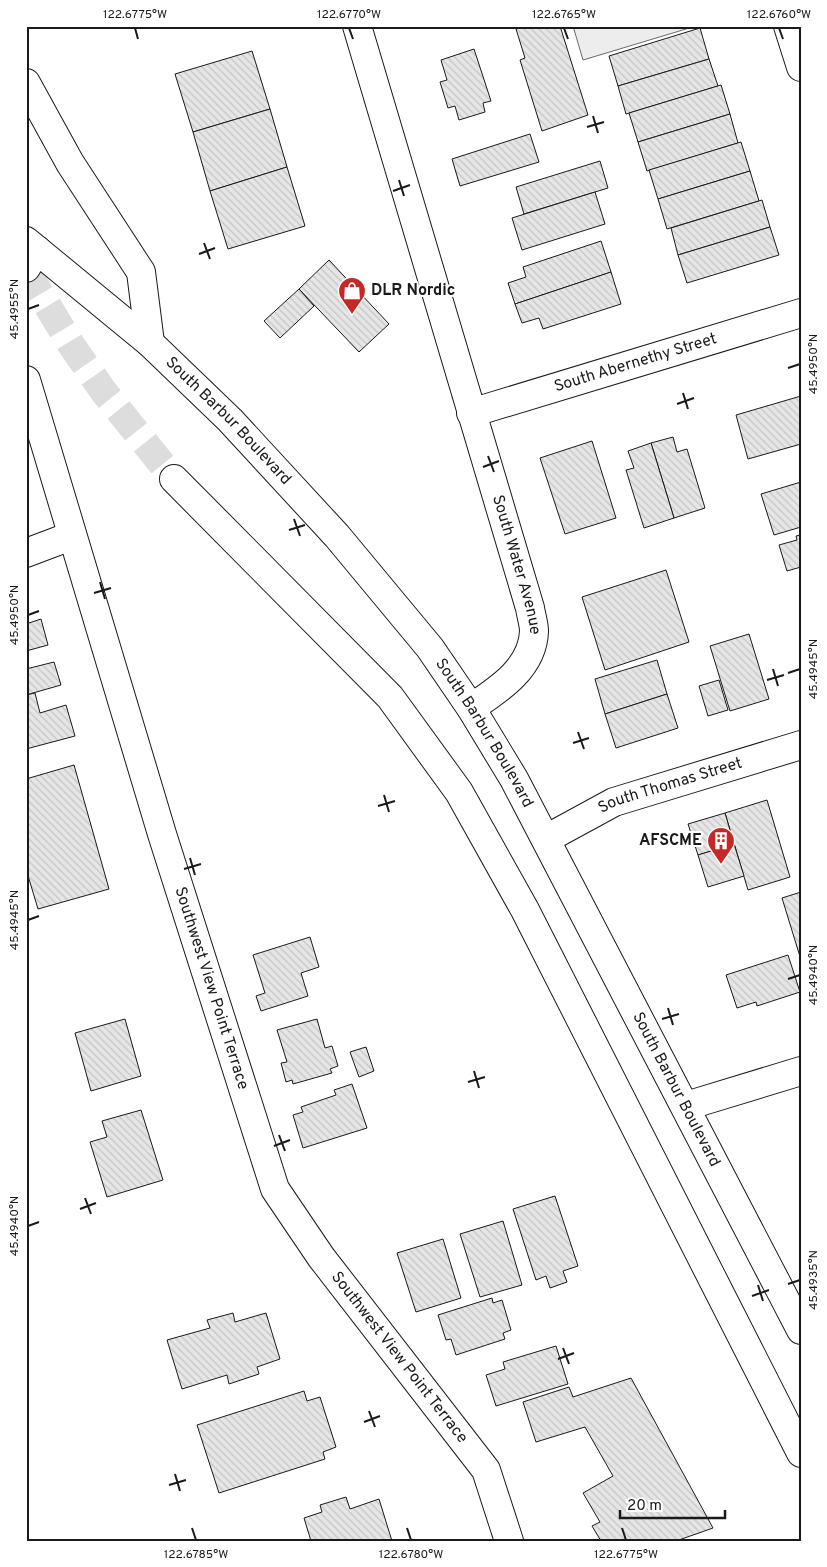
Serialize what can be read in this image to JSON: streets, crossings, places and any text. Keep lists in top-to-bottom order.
{
  "streets": {
    "street": [
      "South Abernethy Street",
      "South Barbur Boulevard",
      "South Water Avenue",
      "South Thomas Street",
      "Southwest View Point Terrace"
    ]
  },
  "crossings": [
    ["South Abernethy Street", "South Water Avenue"],
    ["South Barbur Boulevard", "South Water Avenue"],
    ["South Barbur Boulevard", "South Thomas Street"]
  ],
  "places": {
    "shop": ["DLR Nordic"],
    "building": ["AFSCME"]
  },
  "scale_bar": "20 m",
  "coordinates": [
    "122.6775°W",
    "122.6770°W",
    "122.6765°W",
    "122.6760°W",
    "45.4955°N",
    "45.4950°N",
    "45.4945°N",
    "45.4940°N",
    "45.4935°N",
    "122.6785°W",
    "122.6780°W"
  ]
}
